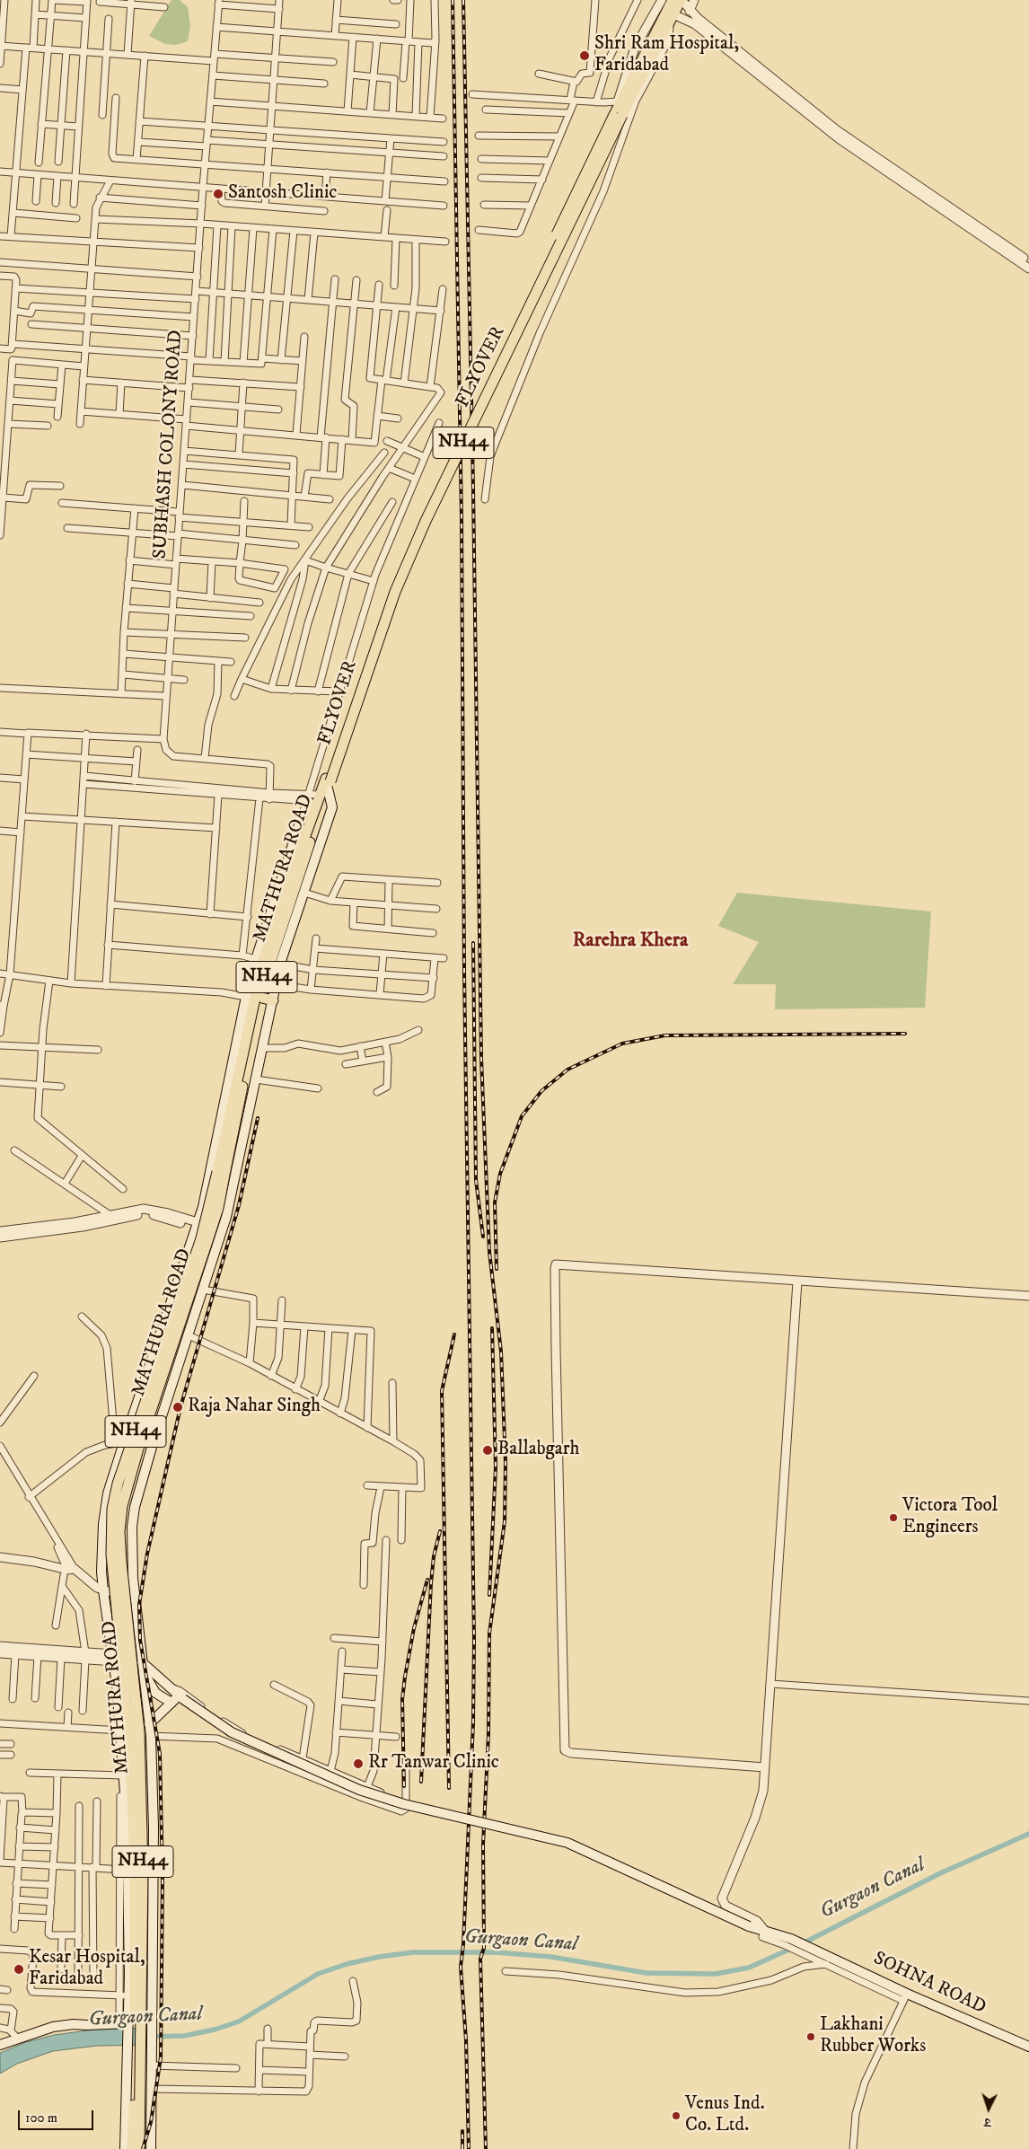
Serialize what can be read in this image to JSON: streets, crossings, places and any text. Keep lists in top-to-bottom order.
{
  "streets": {
    "highway": ["FLYOVER", "NH44", "MATHURA ROAD"],
    "main road": ["SOHNA ROAD"],
    "street": ["SUBHASH COLONY ROAD"]
  },
  "crossings": [
    ["FLYOVER", "NH44"],
    ["FLYOVER", "MATHURA ROAD"]
  ],
  "districts": ["Rarehra Khera"],
  "water": ["Gurgaon Canal"],
  "places": [
    "Shri Ram Hospital, Faridabad",
    "Santosh Clinic",
    "Raja Nahar Singh",
    "Ballabgarh",
    "Victora Tool Engineers",
    "Rr Tanwar Clinic",
    "Kesar Hospital, Faridabad",
    "Lakhani Rubber Works",
    "Venus Ind. Co. Ltd."
  ],
  "scale_bar": "100 m",
  "north": "bottom"
}
